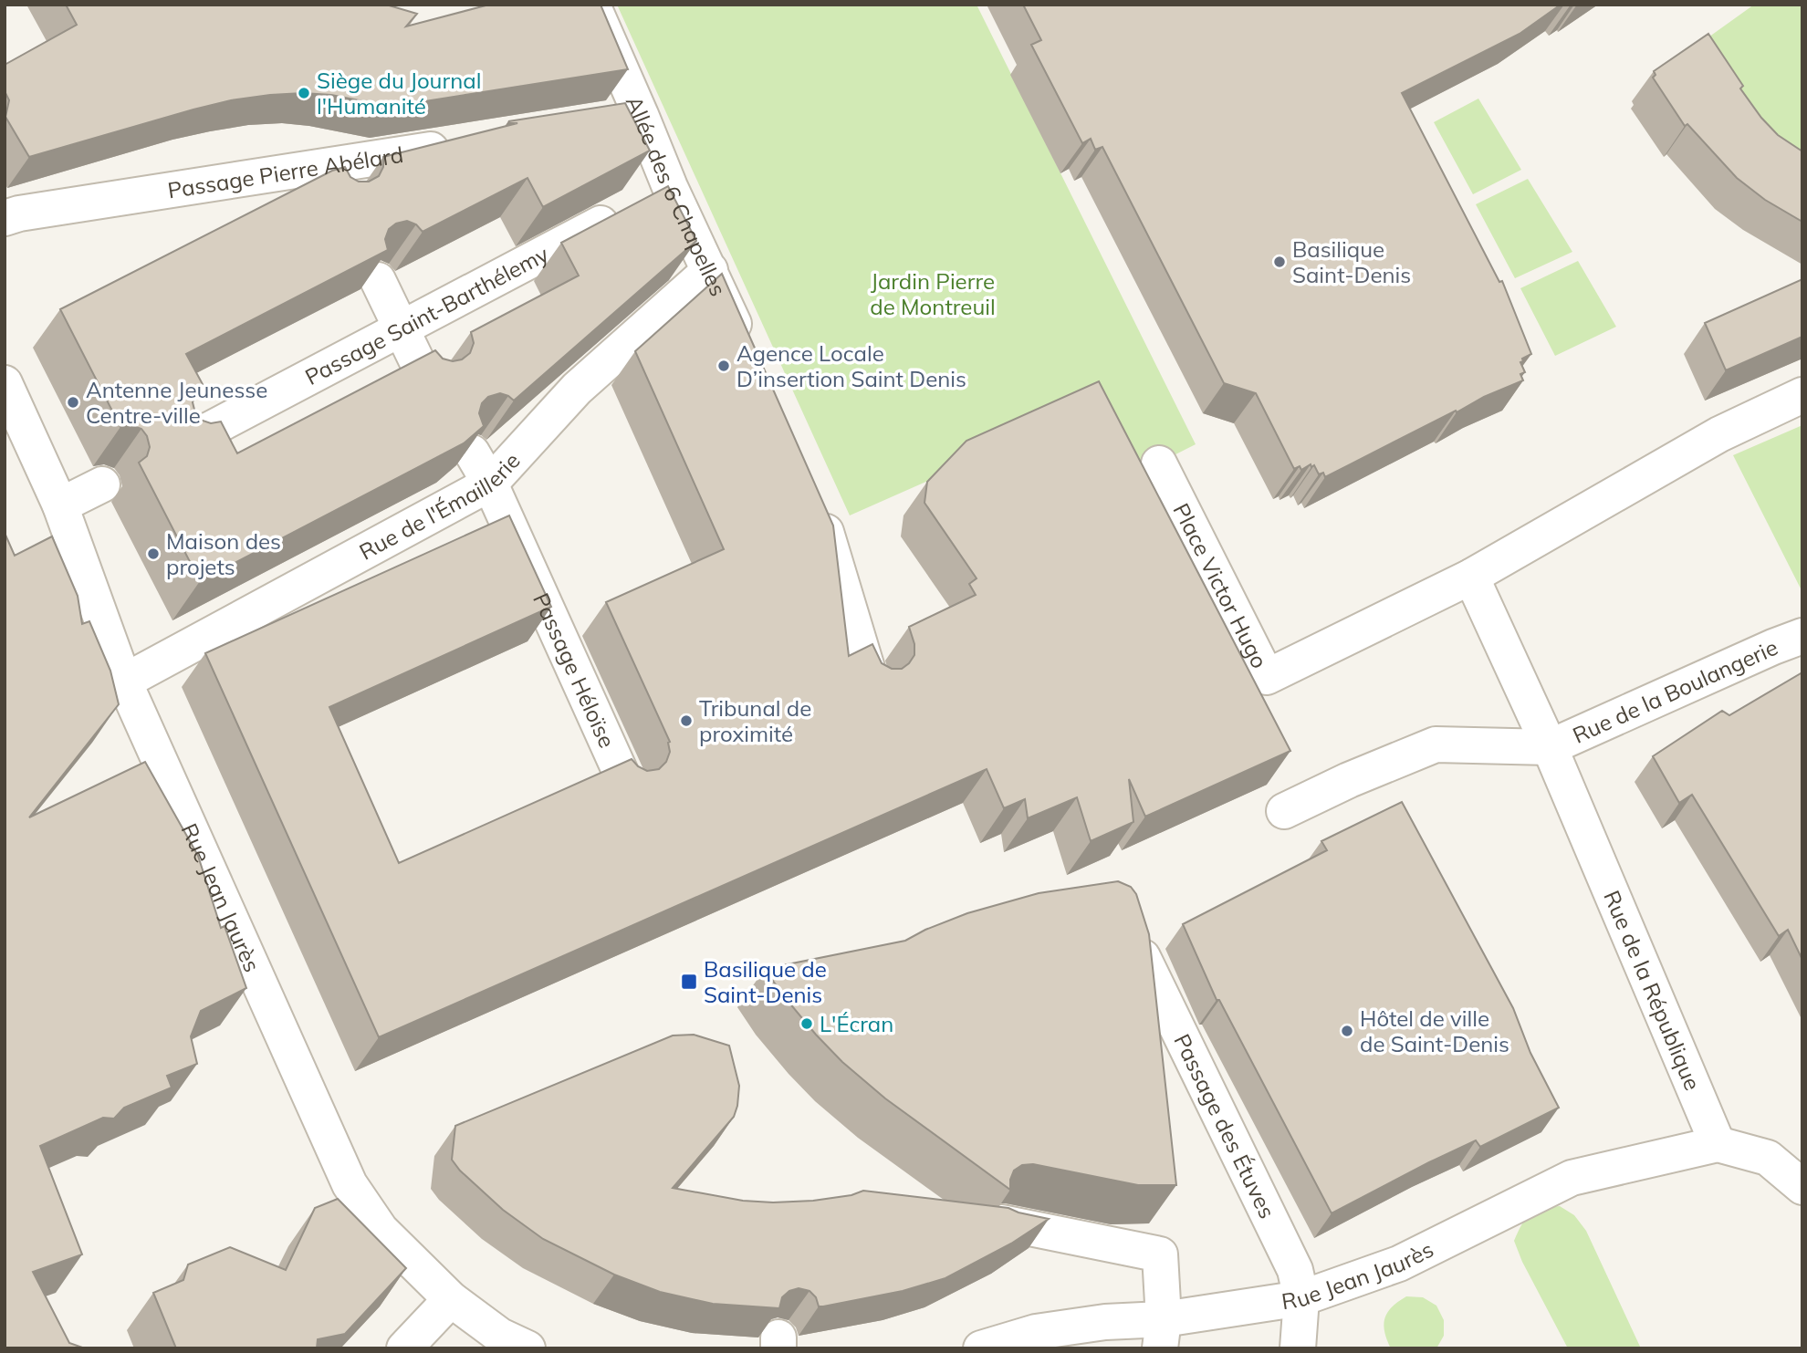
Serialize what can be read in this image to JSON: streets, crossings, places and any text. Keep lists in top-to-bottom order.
{
  "streets": {
    "street": [
      "Passage Pierre Abélard",
      "Allée des 6 Chapelles",
      "Passage Saint-Barthélemy",
      "Rue de l'Émaillerie",
      "Place Victor Hugo",
      "Passage Héloïse",
      "Rue de la Boulangerie",
      "Rue Jean Jaurès",
      "Rue de la République",
      "Passage des Étuves"
    ]
  },
  "crossings": [
    ["Allée des 6 Chapelles", "Passage Saint-Barthélemy"],
    ["Allée des 6 Chapelles", "Rue de l'Émaillerie"],
    ["Rue de l'Émaillerie", "Passage Héloïse"],
    ["Rue de l'Émaillerie", "Rue Jean Jaurès"],
    ["Rue de la Boulangerie", "Rue de la République"],
    ["Rue Jean Jaurès", "Rue de la République"],
    ["Rue Jean Jaurès", "Passage des Étuves"]
  ],
  "parks": ["Jardin Pierre de Montreuil"],
  "places": {
    "other": [
      "Siège du Journal l'Humanité",
      "Basilique Saint-Denis",
      "Agence Locale D’insertion Saint Denis",
      "Antenne Jeunesse Centre-ville",
      "Maison des projets",
      "Tribunal de proximité",
      "L'Écran",
      "Hôtel de ville de Saint-Denis"
    ],
    "transit": ["Basilique de Saint-Denis"]
  }
}
